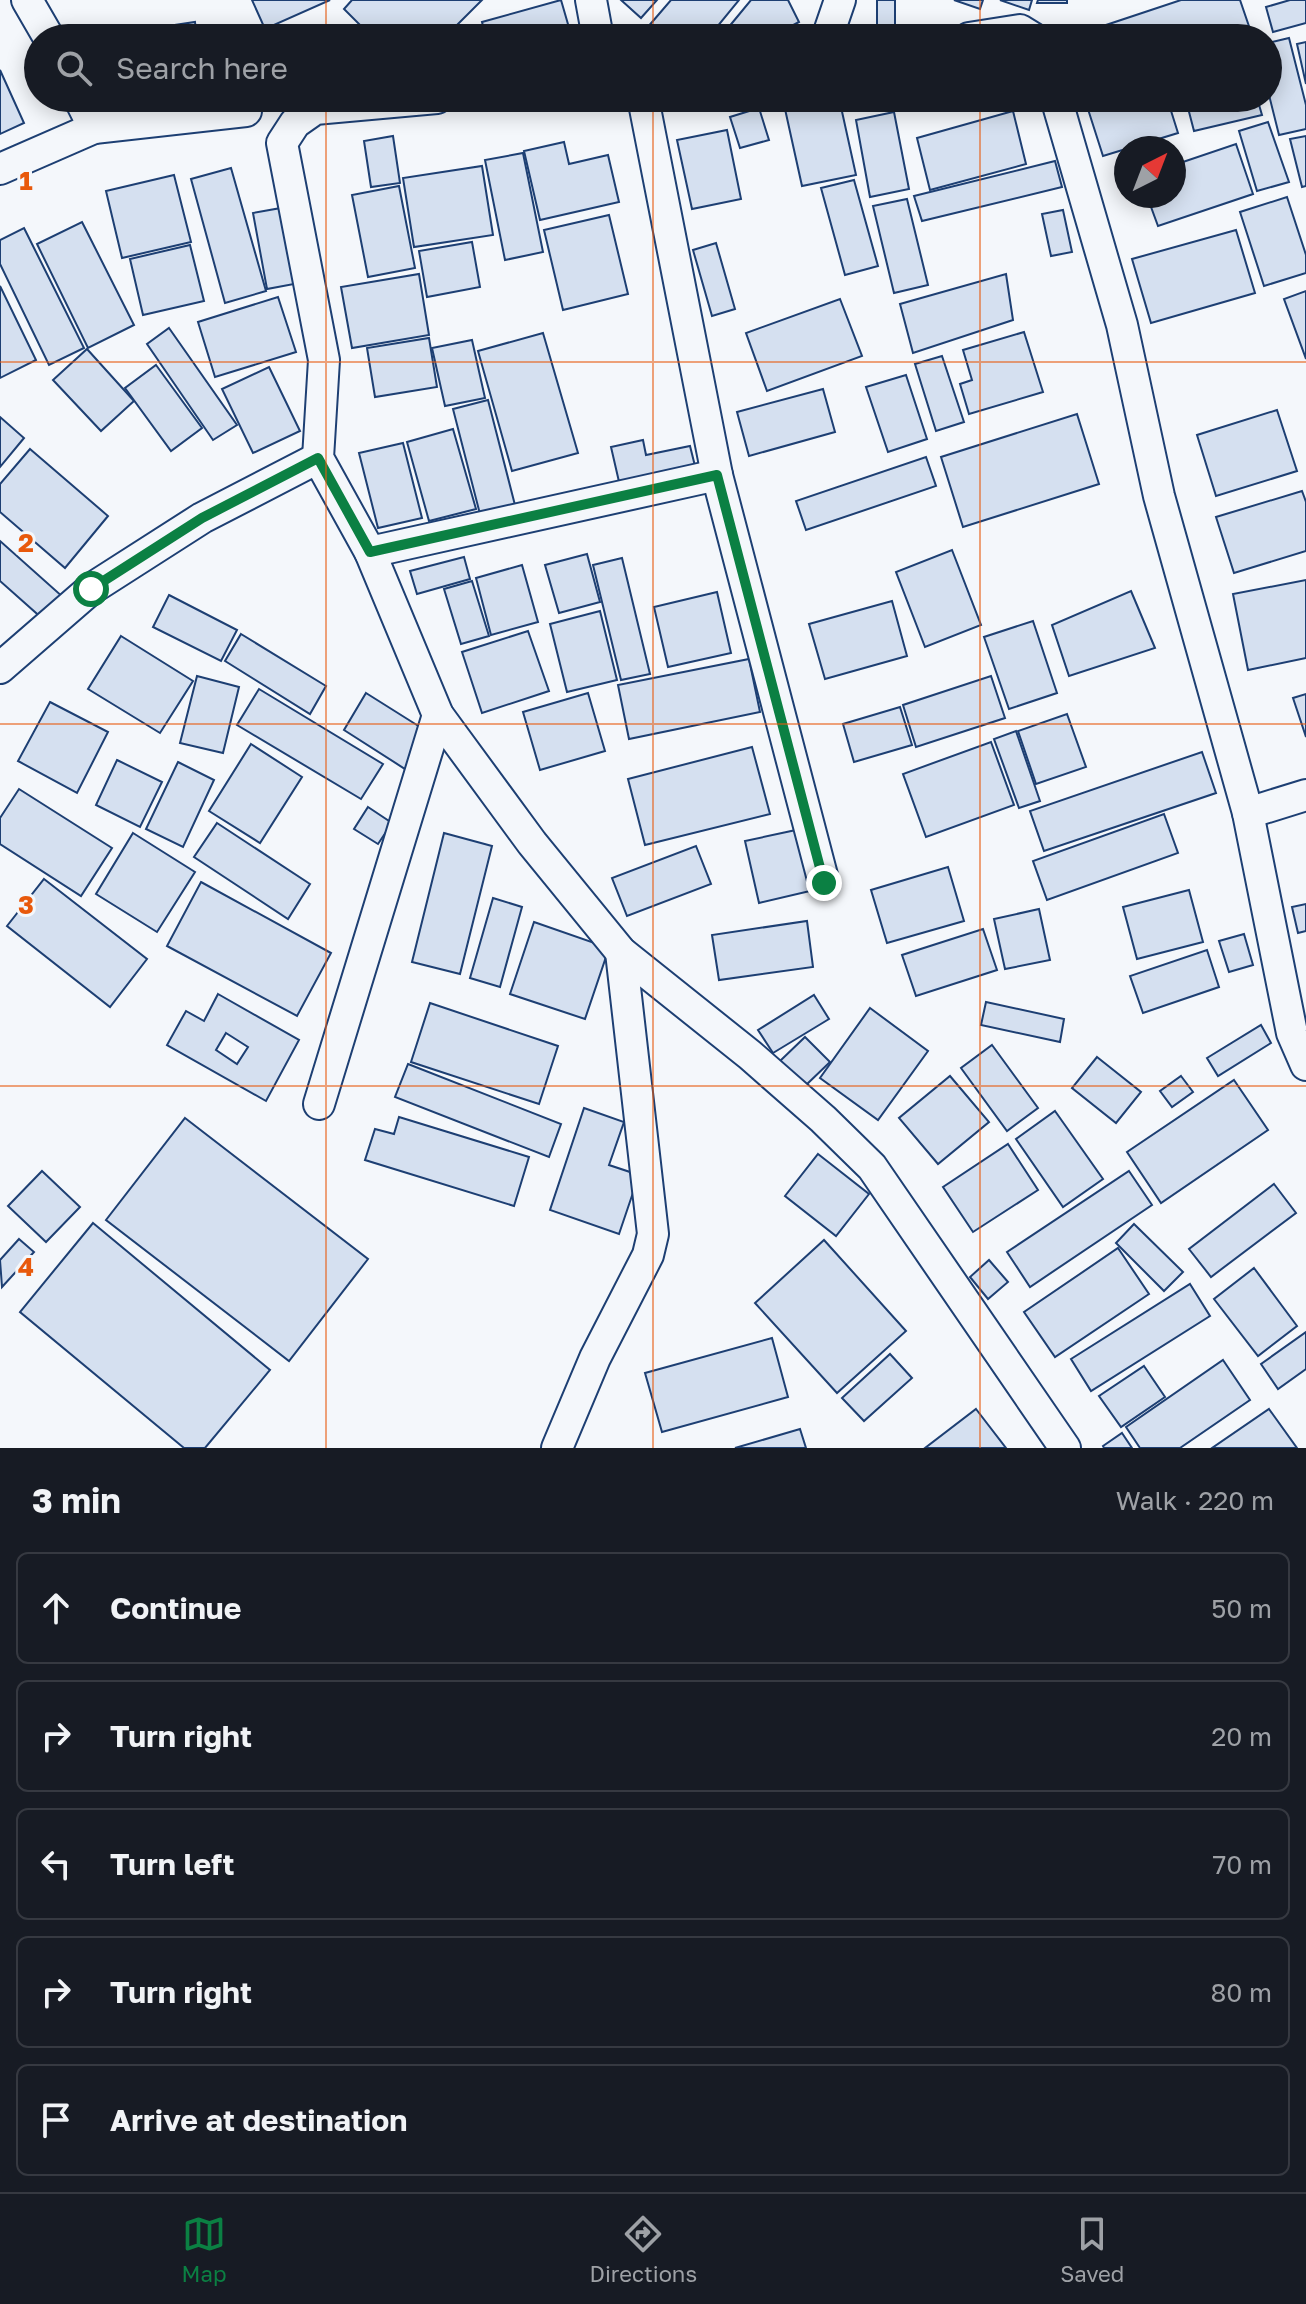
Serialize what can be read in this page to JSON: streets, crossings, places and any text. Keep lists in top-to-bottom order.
{
  "north": "top right",
  "page": {
    "search": "Search here",
    "heading": ["3 min", "Walk · 220 m"],
    "list": [
      ["Continue", "50 m"],
      ["Turn right", "20 m"],
      ["Turn left", "70 m"],
      ["Turn right", "80 m"],
      "Arrive at destination"
    ],
    "nav": ["Map", "Directions", "Saved"]
  },
  "grid": {
    "rows": [
      "1",
      "2",
      "3",
      "4"
    ]
  }
}
